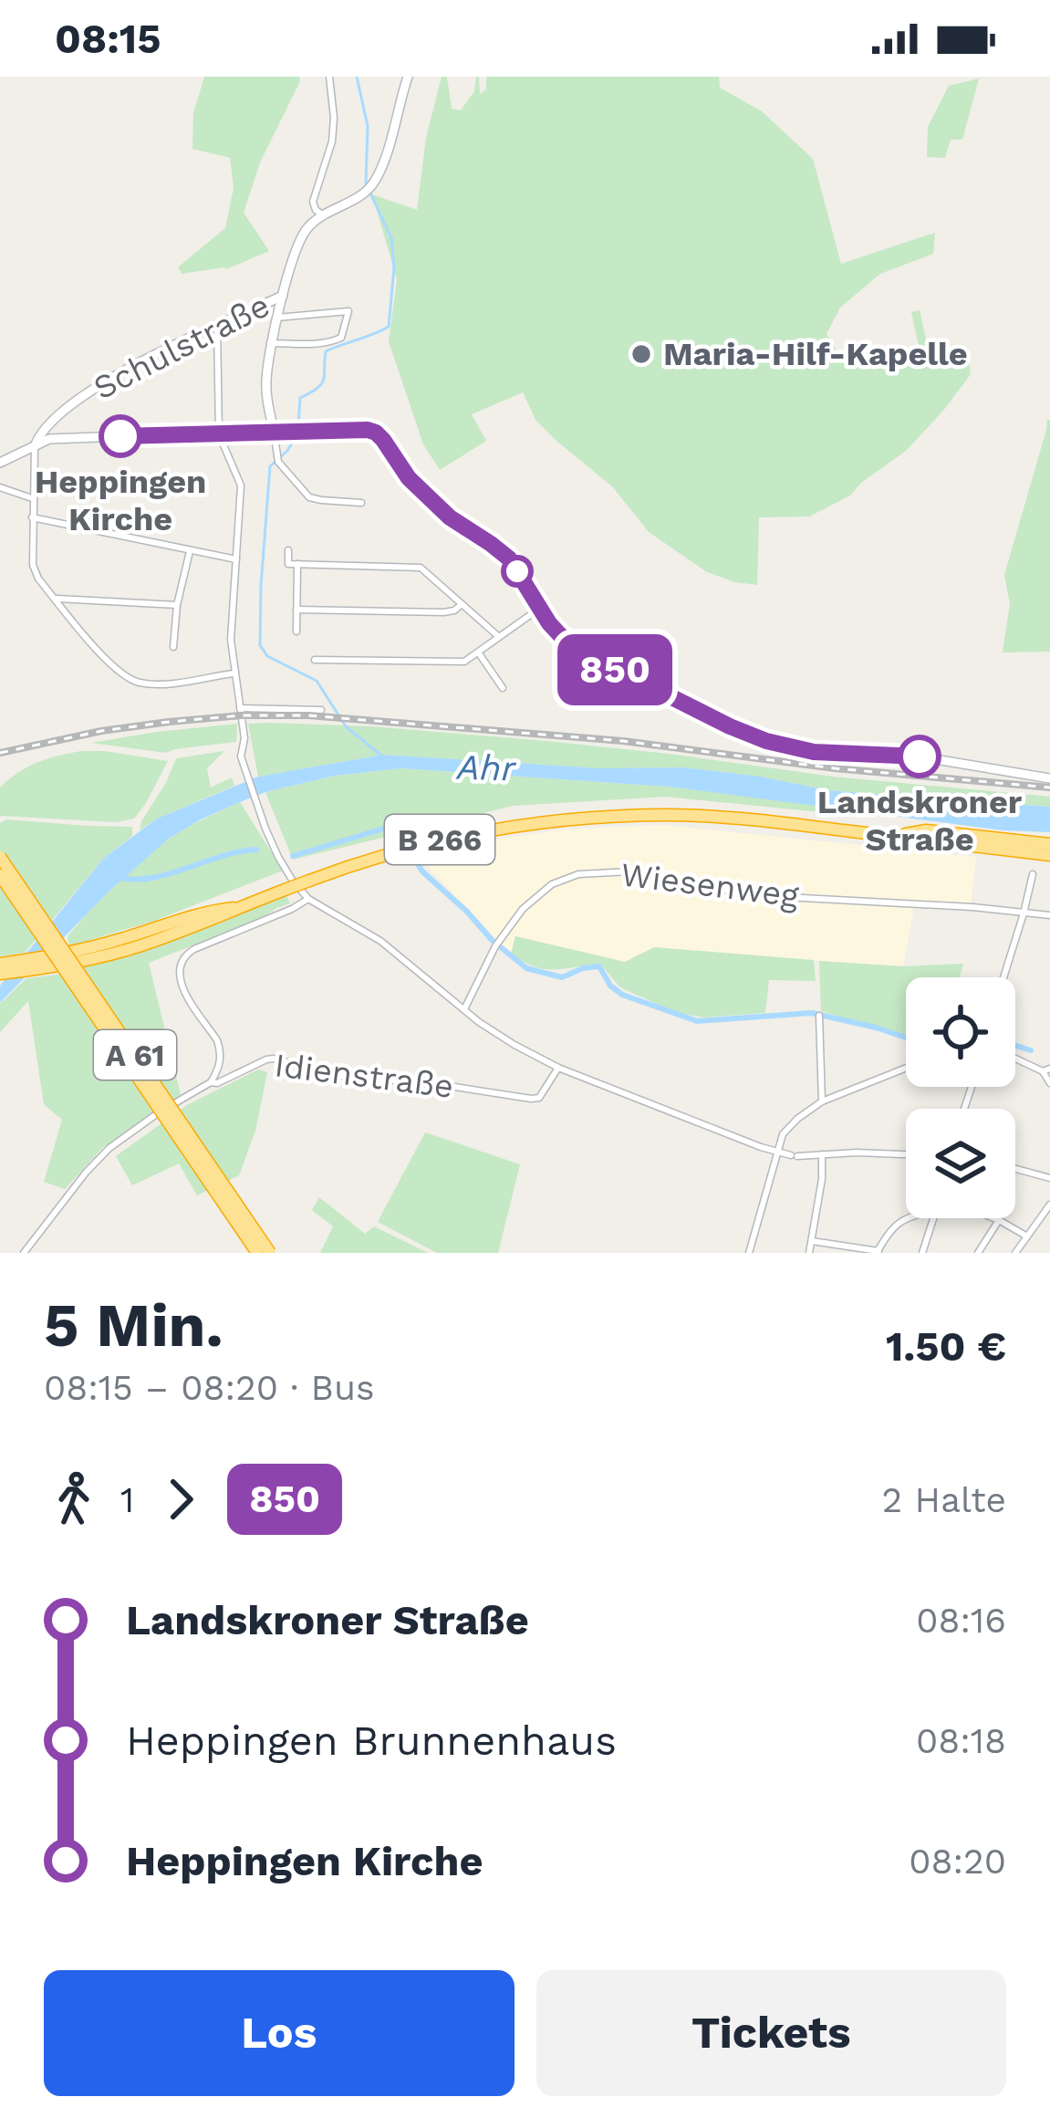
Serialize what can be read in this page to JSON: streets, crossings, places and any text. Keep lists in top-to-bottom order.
{
  "streets": {
    "highway": ["B 266", "A 61"],
    "main road": ["Schulstraße"],
    "street": ["Wiesenweg", "Idienstraße"]
  },
  "water": ["Ahr"],
  "places": ["Maria-Hilf-Kapelle", "Heppingen Kirche", "Landskroner Straße"],
  "lines": ["bus line 850"],
  "page": {
    "status": "08:15",
    "on_map": "850",
    "heading": ["5 Min.", "08:15 – 08:20 · Bus", "1.50 €"],
    "legs": ["1", "850", "2 Halte"],
    "list": [
      {
        "name": "Landskroner Straße",
        "value": "08:16"
      },
      {
        "name": "Heppingen Brunnenhaus",
        "value": "08:18"
      },
      {
        "name": "Heppingen Kirche",
        "value": "08:20"
      }
    ],
    "buttons": ["Los", "Tickets"]
  }
}
